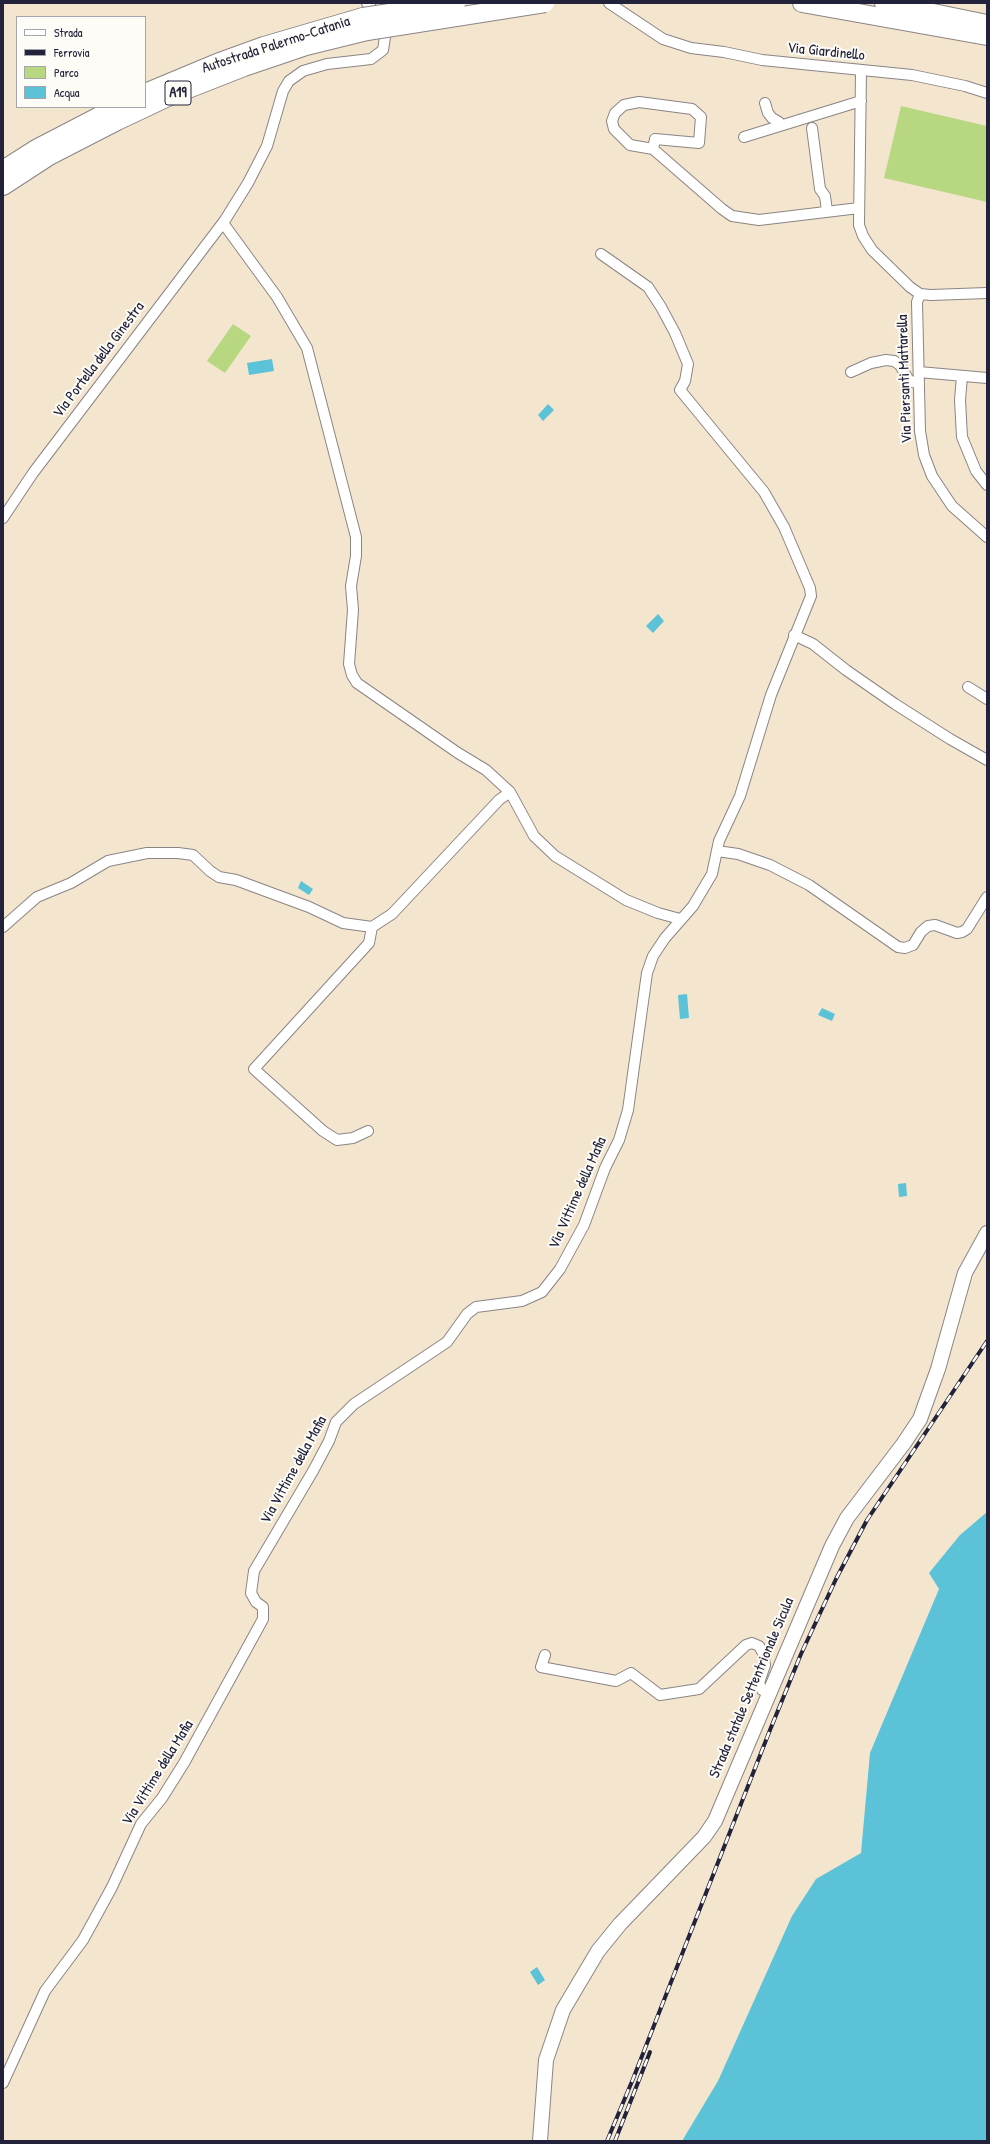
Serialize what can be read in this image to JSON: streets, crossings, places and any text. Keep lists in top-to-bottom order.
{
  "streets": {
    "highway": ["Autostrada Palermo-Catania", "A19"],
    "main road": ["Strada statale Settentrionale Sicula"],
    "street": [
      "Via Giardinello",
      "Via Portella della Ginestra",
      "Via Piersanti Mattarella",
      "Via Vittime della Mafia"
    ]
  },
  "crossings": [
    ["Autostrada Palermo-Catania", "A19"],
    ["Autostrada Palermo-Catania", "Via Portella della Ginestra"],
    ["A19", "Via Portella della Ginestra"]
  ],
  "legend": [
    "Strada",
    "Ferrovia",
    "Parco",
    "Acqua"
  ]
}
